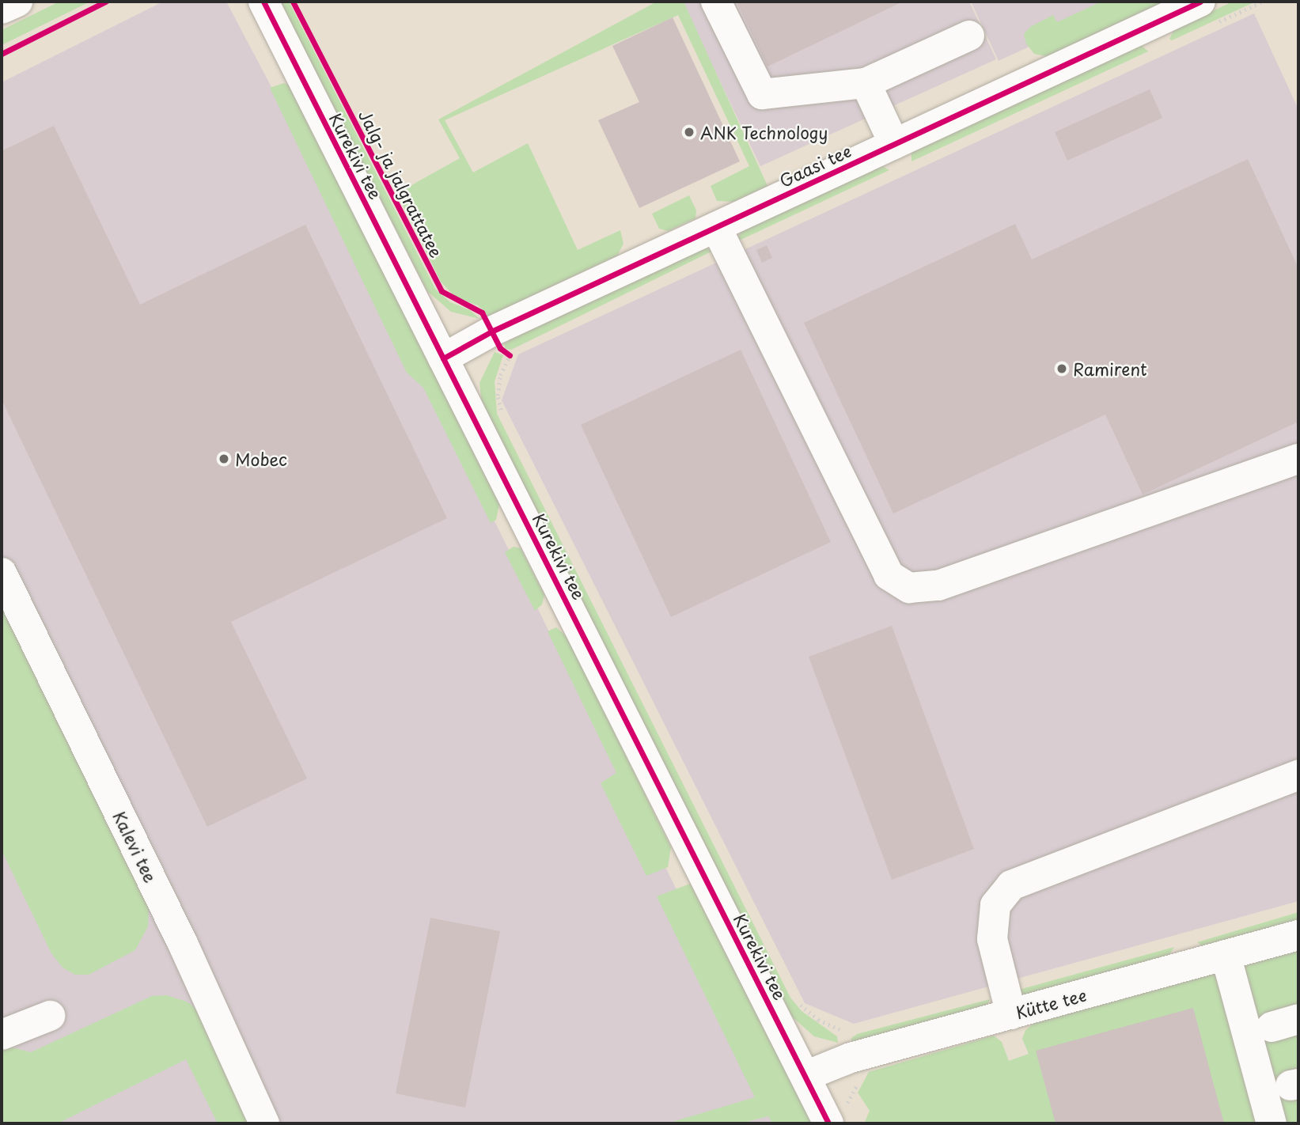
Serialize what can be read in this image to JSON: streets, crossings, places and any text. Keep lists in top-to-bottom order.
{
  "streets": {
    "street": [
      "Kurekivi tee",
      "Gaasi tee",
      "Kalevi tee",
      "Kütte tee"
    ],
    "cycle path": ["Jalg- ja jalgrattatee"]
  },
  "crossings": [
    ["Kurekivi tee", "Gaasi tee"],
    ["Kurekivi tee", "Kütte tee"]
  ],
  "places": ["ANK Technology", "Ramirent", "Mobec"]
}
